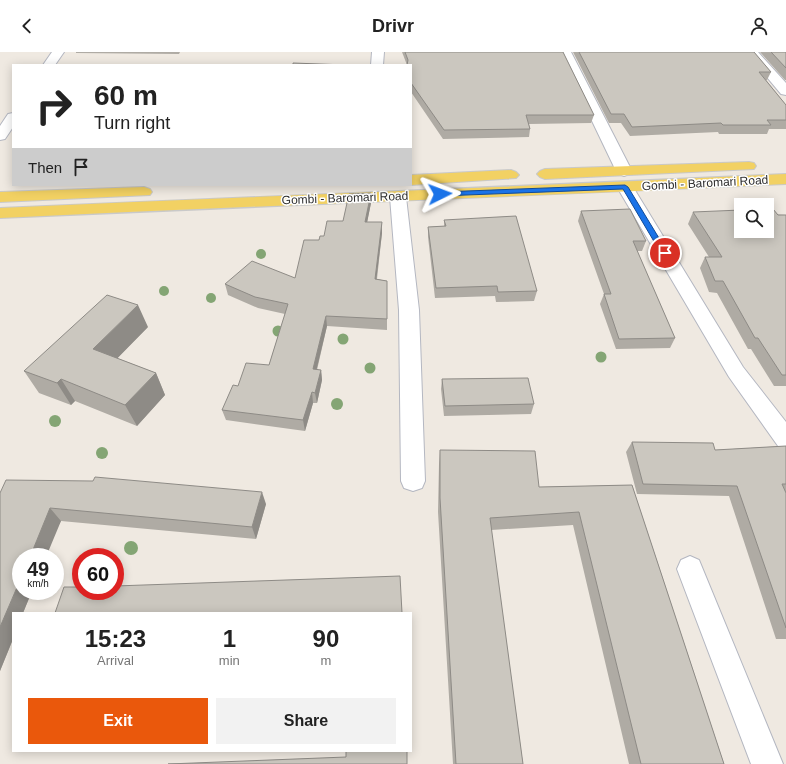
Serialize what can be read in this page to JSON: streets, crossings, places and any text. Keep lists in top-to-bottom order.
{
  "streets": {
    "main road": ["Gombi - Baromari Road"]
  },
  "page": {
    "header": "Drivr",
    "turn": ["60 m", "Turn right"],
    "then": "Then",
    "speed": "49 km/h",
    "limit": "60",
    "eta": [
      "15:23",
      "Arrival",
      "1",
      "min",
      "90",
      "m"
    ],
    "buttons": ["Exit", "Share"]
  }
}
